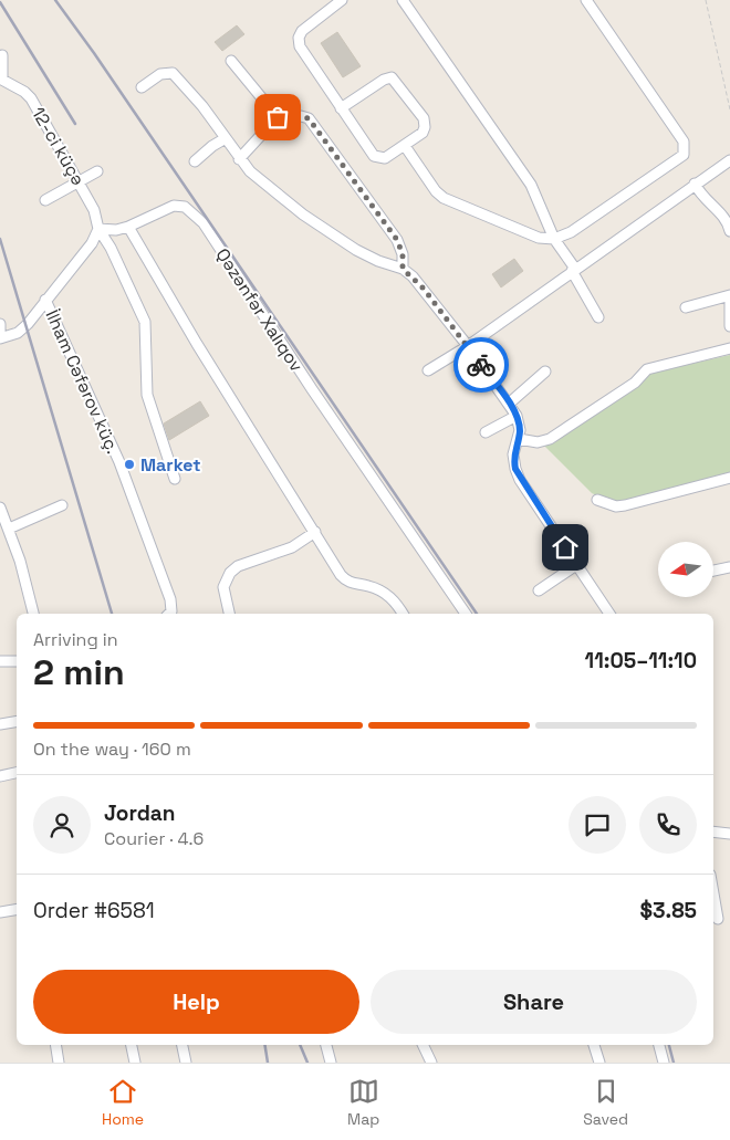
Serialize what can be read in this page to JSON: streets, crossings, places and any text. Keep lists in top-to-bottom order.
{
  "streets": {
    "street": ["12-ci küçə", "Qəzənfər Xalıqov", "İlham Cəfərov küç."]
  },
  "crossings": [
    ["12-ci küçə", "Qəzənfər Xalıqov"]
  ],
  "places": ["Market"],
  "north": "left",
  "page": {
    "heading": ["2 min", "Arriving in", "11:05–11:10"],
    "panel": [
      "Jordan",
      "Courier · 4.6",
      "Order #6581",
      "$3.85"
    ],
    "bar": "On the way · 160 m",
    "buttons": ["Help", "Share"],
    "tabs": ["Home", "Map", "Saved"]
  }
}
